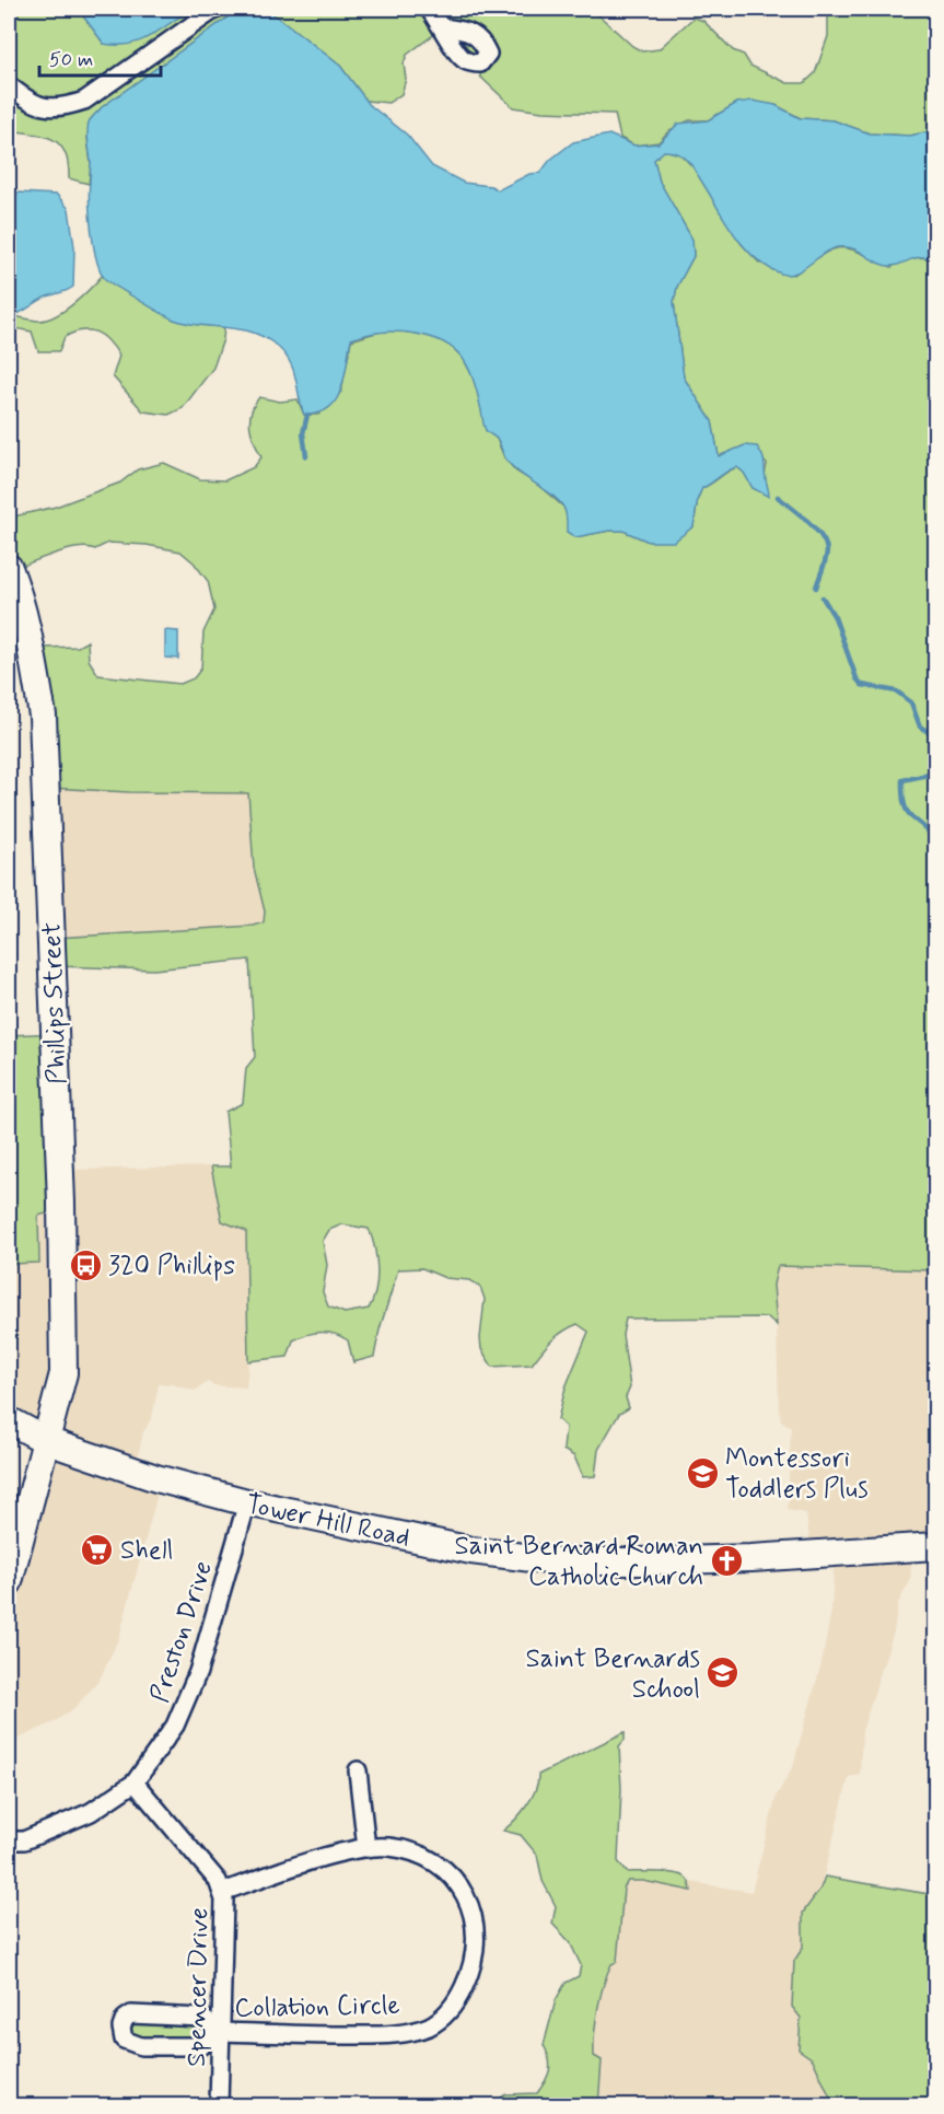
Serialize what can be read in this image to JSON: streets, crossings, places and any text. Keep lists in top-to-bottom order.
{
  "streets": {
    "main road": ["Phillips Street", "Tower Hill Road"],
    "street": ["Preston Drive", "Spencer Drive", "Collation Circle"]
  },
  "crossings": [
    ["Phillips Street", "Tower Hill Road"],
    ["Tower Hill Road", "Preston Drive"],
    ["Preston Drive", "Spencer Drive"],
    ["Spencer Drive", "Collation Circle"]
  ],
  "places": {
    "bus stop": ["320 Phillips"],
    "school or university": ["Montessori Toddlers Plus", "Saint Bernards School"],
    "supermarket": ["Shell"],
    "church": ["Saint Bernard Roman Catholic Church"]
  },
  "scale_bar": "50 m"
}
